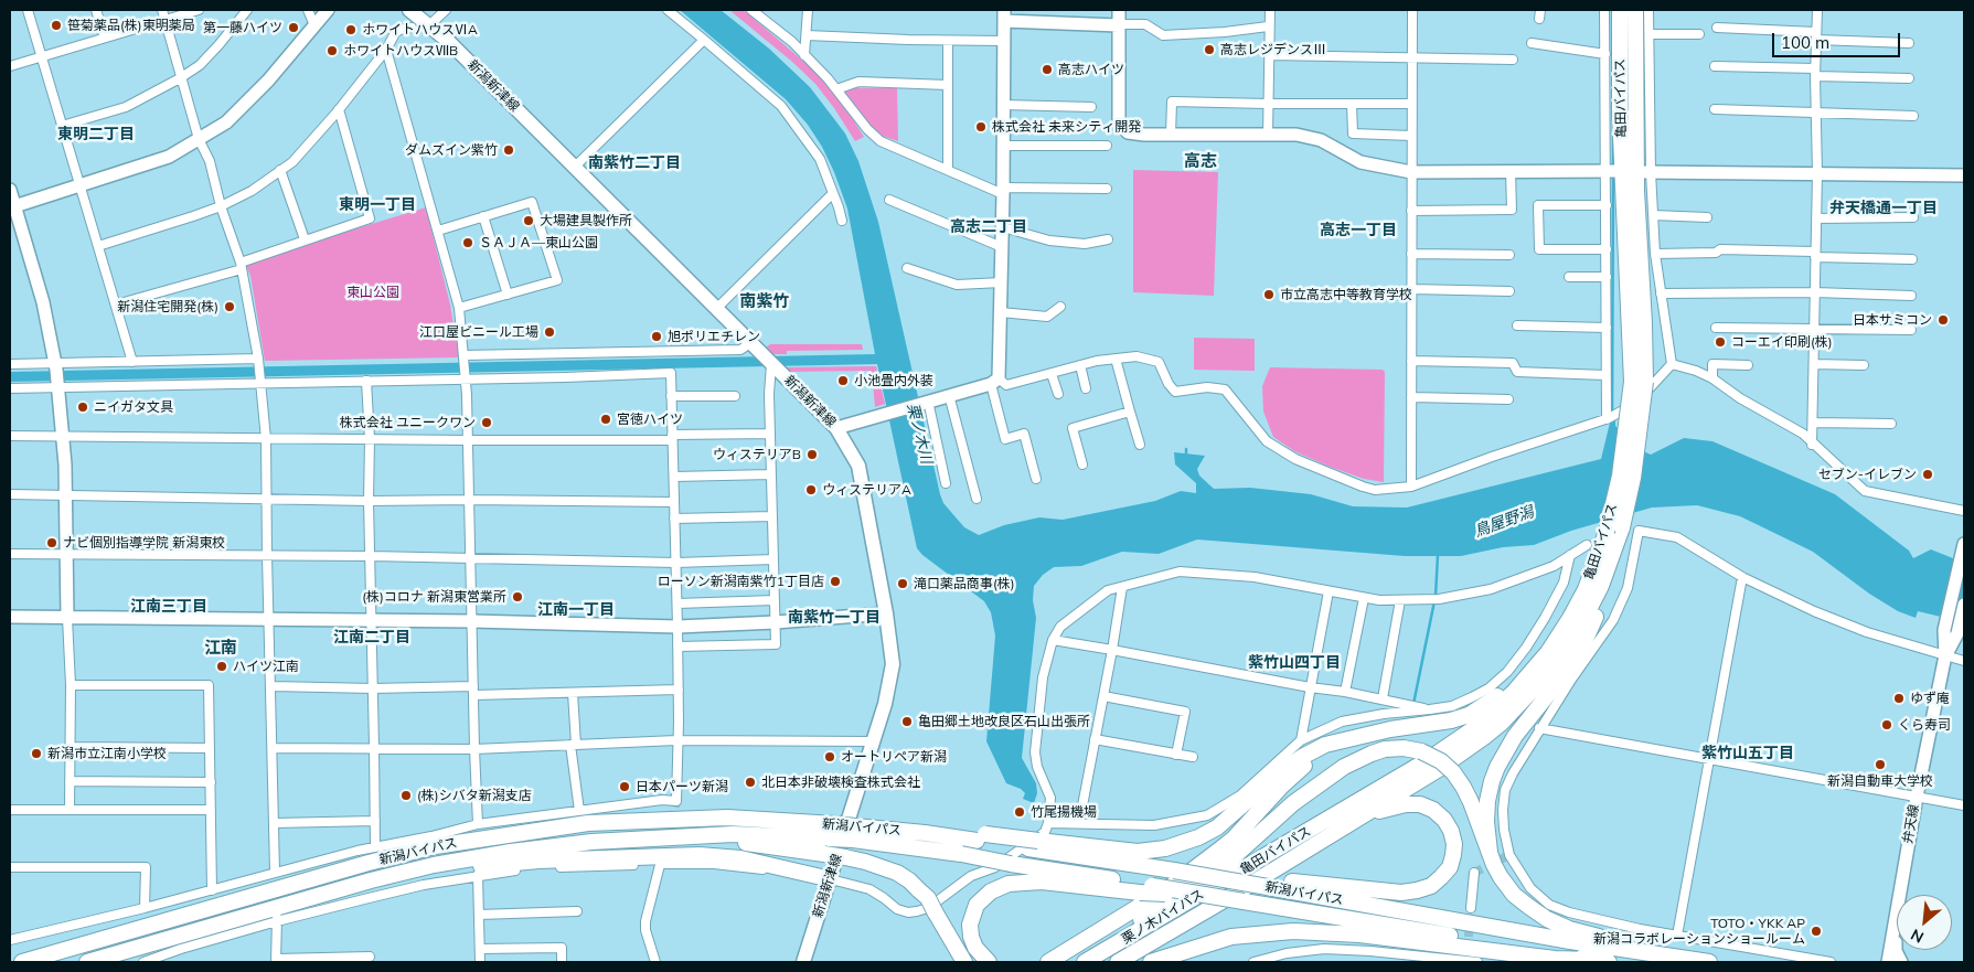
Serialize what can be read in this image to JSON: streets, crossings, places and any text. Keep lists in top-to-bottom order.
{
  "streets": {
    "highway": ["亀田バイパス", "新潟バイパス", "栗ノ木バイパス"],
    "main road": ["新潟新津線"],
    "street": ["弁天線"]
  },
  "crossings": [
    ["亀田バイパス", "新潟バイパス"],
    ["亀田バイパス", "栗ノ木バイパス"],
    ["新潟バイパス", "栗ノ木バイパス"]
  ],
  "districts": [
    "東明二丁目",
    "高志",
    "南紫竹二丁目",
    "東明一丁目",
    "弁天橋通一丁目",
    "高志二丁目",
    "高志一丁目",
    "南紫竹",
    "江南三丁目",
    "江南一丁目",
    "南紫竹一丁目",
    "江南二丁目",
    "江南",
    "紫竹山四丁目",
    "紫竹山五丁目"
  ],
  "water": ["栗ノ木川", "鳥屋野潟"],
  "parks": ["東山公園"],
  "places": [
    "笹菊薬品(株)東明薬局",
    "第一藤ハイツ",
    "ホワイトハウスⅥA",
    "高志レジデンスⅢ",
    "ホワイトハウスⅦB",
    "高志ハイツ",
    "株式会社 未来シティ開発",
    "ダムズイン紫竹",
    "大場建具製作所",
    "ＳＡＪＡ―東山公園",
    "市立高志中等教育学校",
    "新潟住宅開発(株)",
    "日本サミコン",
    "江口屋ビニール工場",
    "旭ポリエチレン",
    "コーエイ印刷(株)",
    "小池畳内外装",
    "ニイガタ文具",
    "宮徳ハイツ",
    "株式会社 ユニークワン",
    "ウィステリアB",
    "セブン-イレブン",
    "ウィステリアA",
    "ナビ個別指導学院 新潟東校",
    "ローソン新潟南紫竹1丁目店",
    "滝口薬品商事(株)",
    "(株)コロナ 新潟東営業所",
    "ハイツ江南",
    "ゆず庵",
    "亀田郷土地改良区石山出張所",
    "くら寿司",
    "新潟市立江南小学校",
    "オートリペア新潟",
    "新潟自動車大学校",
    "北日本非破壊検査株式会社",
    "日本パーツ新潟",
    "(株)シバタ新潟支店",
    "竹尾揚機場",
    "TOTO・YKK AP 新潟コラボレーションショールーム"
  ],
  "scale_bar": "100 m",
  "north": "bottom left"
}
